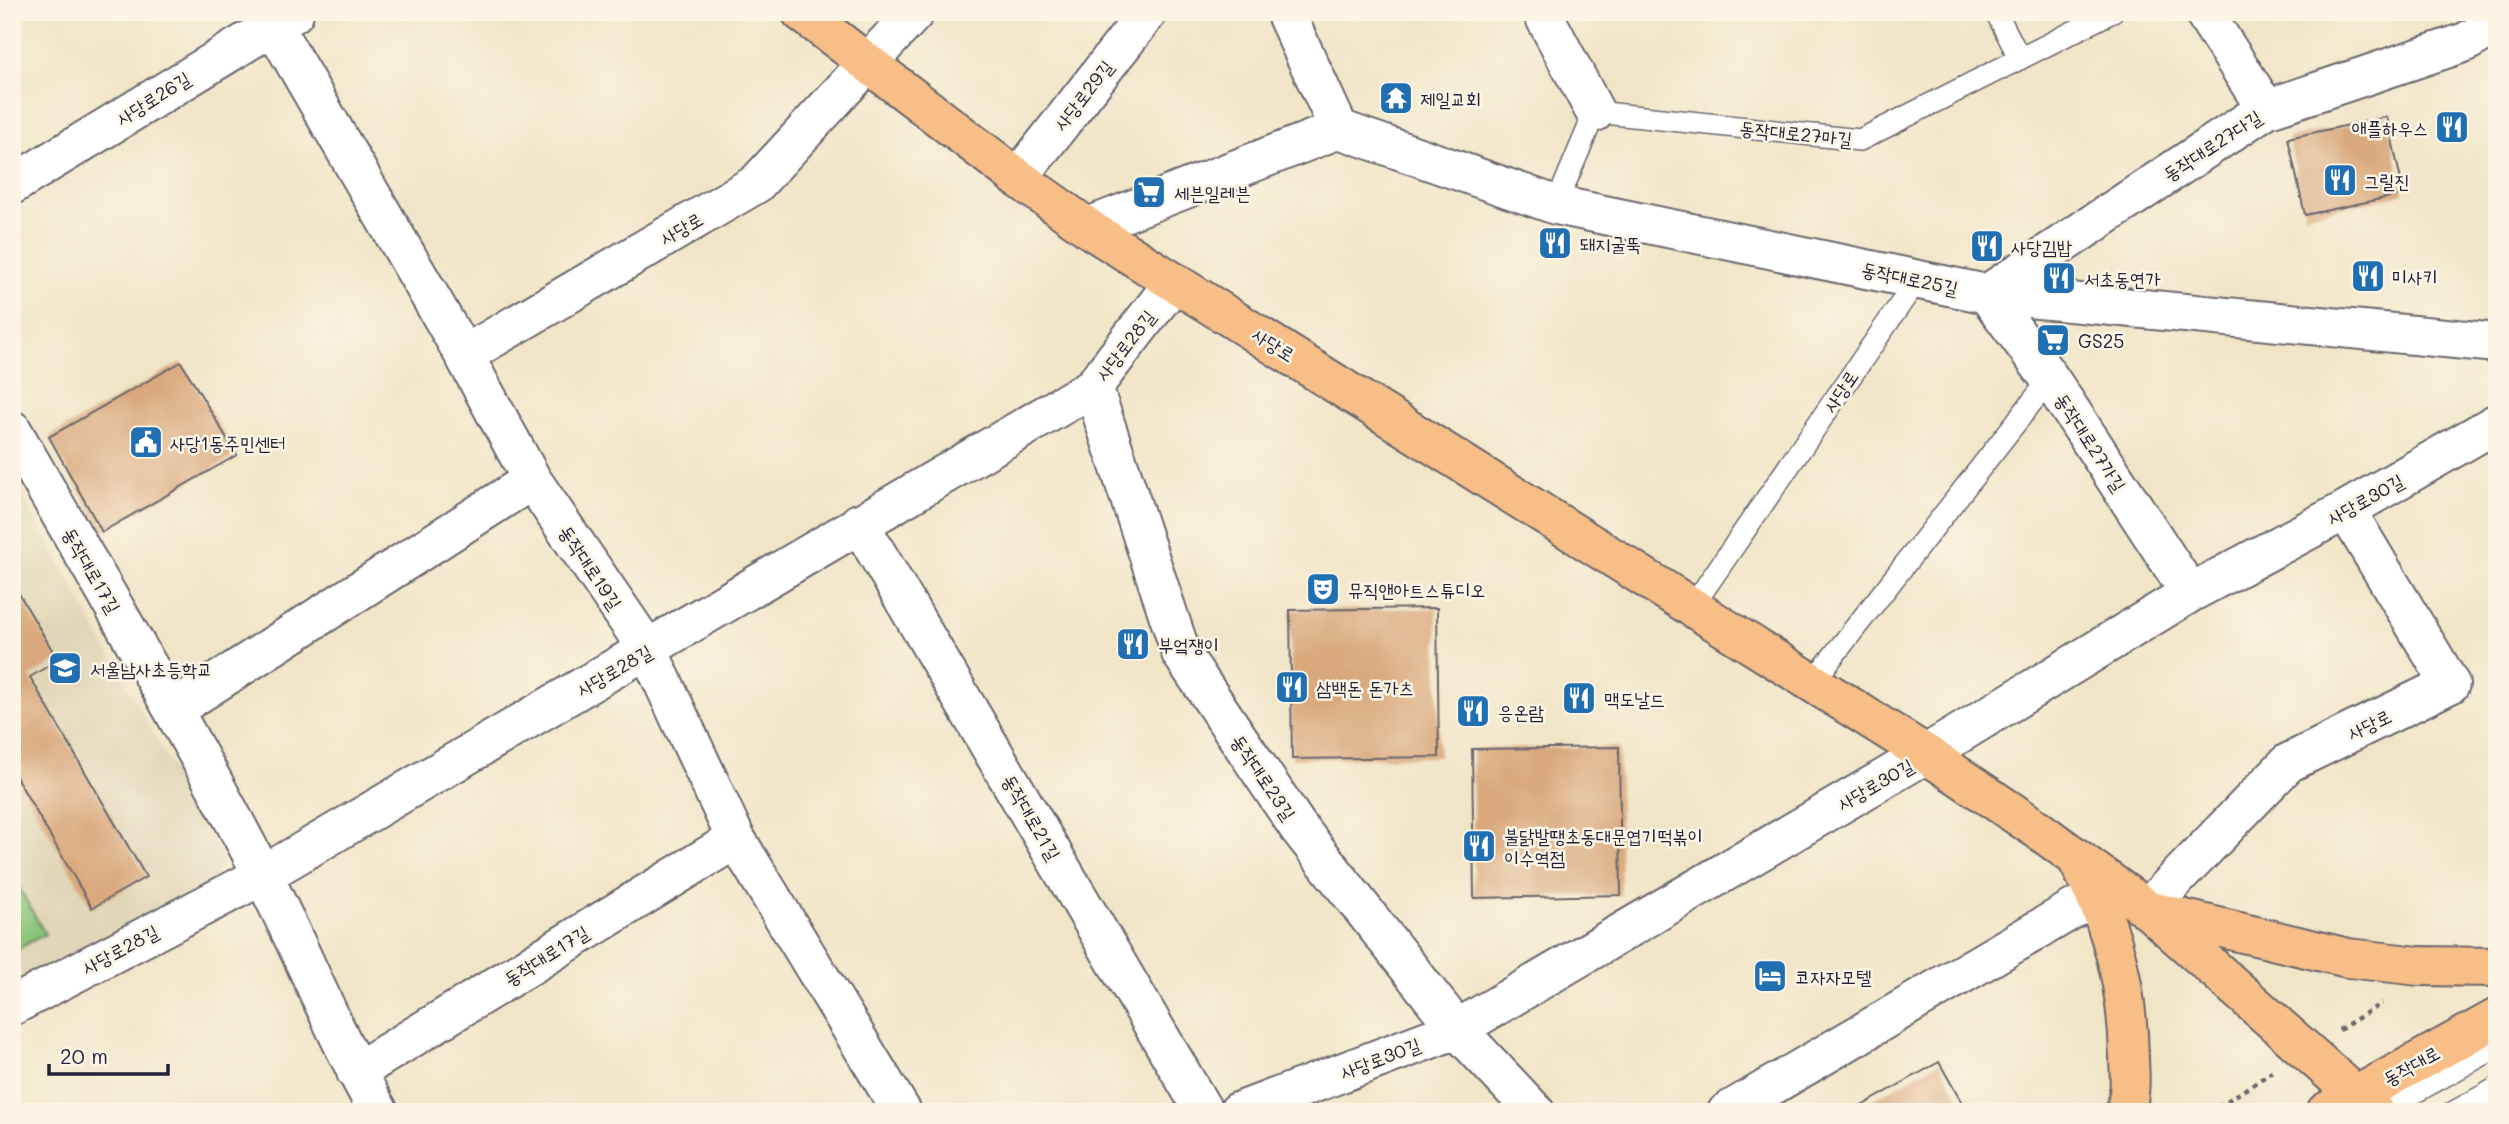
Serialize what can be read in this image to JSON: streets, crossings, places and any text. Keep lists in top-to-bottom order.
{
  "streets": {
    "main road": ["사당로", "동작대로"],
    "street": [
      "사당로29길",
      "사당로26길",
      "동작대로27다길",
      "동작대로25길",
      "사당로28길",
      "동작대로27가길",
      "사당로30길",
      "동작대로19길",
      "동작대로17길",
      "동작대로23길",
      "동작대로21길"
    ],
    "lane": ["동작대로27마길"]
  },
  "crossings": [
    ["사당로29길", "사당로"],
    ["사당로26길", "동작대로19길"],
    ["동작대로27다길", "동작대로25길"],
    ["동작대로27다길", "동작대로27가길"],
    ["사당로", "동작대로25길"],
    ["사당로", "사당로28길"],
    ["사당로", "사당로30길"],
    ["사당로", "동작대로19길"],
    ["사당로", "동작대로"],
    ["동작대로25길", "동작대로27가길"],
    ["사당로28길", "동작대로19길"],
    ["사당로28길", "동작대로17길"],
    ["사당로28길", "동작대로23길"],
    ["사당로28길", "동작대로21길"],
    ["동작대로27가길", "사당로30길"],
    ["사당로30길", "동작대로23길"],
    ["동작대로19길", "동작대로17길"]
  ],
  "places": {
    "temple": ["제일교회"],
    "restaurant": [
      "애플하우스",
      "그릴진",
      "돼지굴뚝",
      "사당김밥",
      "미사키",
      "서초동연가",
      "부엌쟁이",
      "삼백돈 돈가츠",
      "맥도날드",
      "응온람",
      "불닭발땡초동대문엽기떡볶이 이수역점"
    ],
    "supermarket": ["세븐일레븐", "GS25"],
    "public building": ["사당1동주민센터"],
    "theatre": ["뮤직앤아트스튜디오"],
    "school or university": ["서울남사초등학교"],
    "hotel": ["코자자모텔"]
  },
  "scale_bar": "20 m"
}
